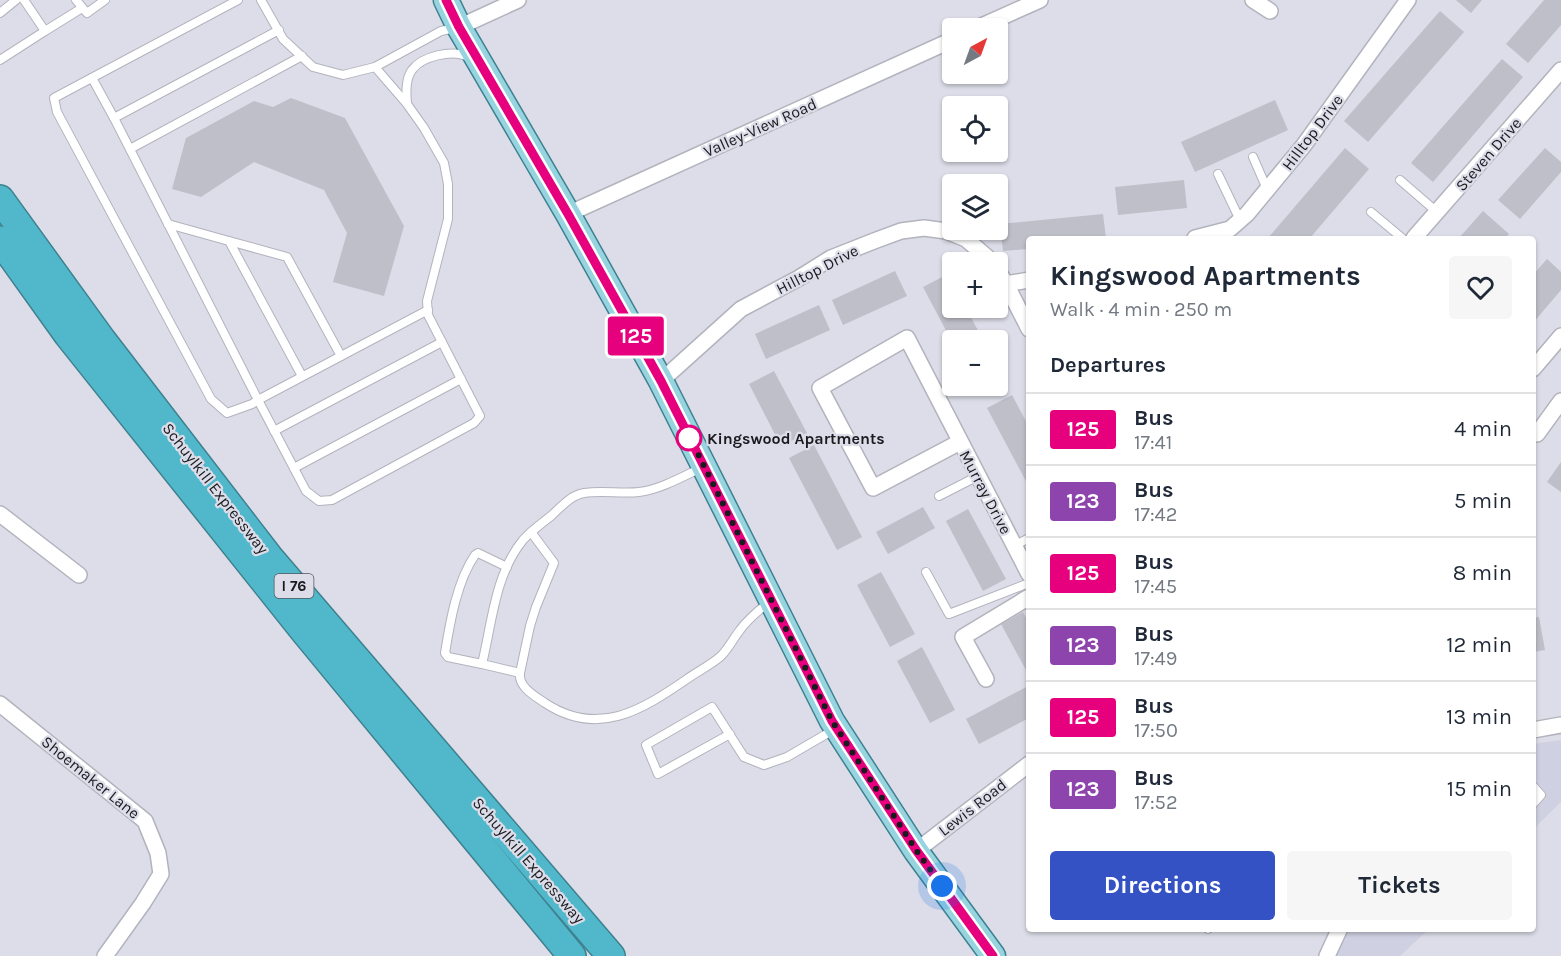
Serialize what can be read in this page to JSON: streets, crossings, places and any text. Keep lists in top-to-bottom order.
{
  "streets": {
    "highway": ["Schuylkill Expressway", "I 76"],
    "street": [
      "Valley-View Road",
      "Hilltop Drive",
      "Steven Drive",
      "Murray Drive",
      "Shoemaker Lane",
      "Lewis Road"
    ]
  },
  "places": ["Kingswood Apartments"],
  "lines": ["bus line 125"],
  "north": "top right",
  "page": {
    "on_map": "125",
    "map_buttons": ["+", "−"],
    "heading": [
      ["Kingswood Apartments", "Walk · 4 min · 250 m"],
      "Departures"
    ],
    "list": [
      {
        "mark": "125",
        "name": "Bus",
        "note": "17:41",
        "value": "4 min"
      },
      {
        "mark": "123",
        "name": "Bus",
        "note": "17:42",
        "value": "5 min"
      },
      {
        "mark": "125",
        "name": "Bus",
        "note": "17:45",
        "value": "8 min"
      },
      {
        "mark": "123",
        "name": "Bus",
        "note": "17:49",
        "value": "12 min"
      },
      {
        "mark": "125",
        "name": "Bus",
        "note": "17:50",
        "value": "13 min"
      },
      {
        "mark": "123",
        "name": "Bus",
        "note": "17:52",
        "value": "15 min"
      }
    ],
    "buttons": ["Directions", "Tickets"]
  }
}
